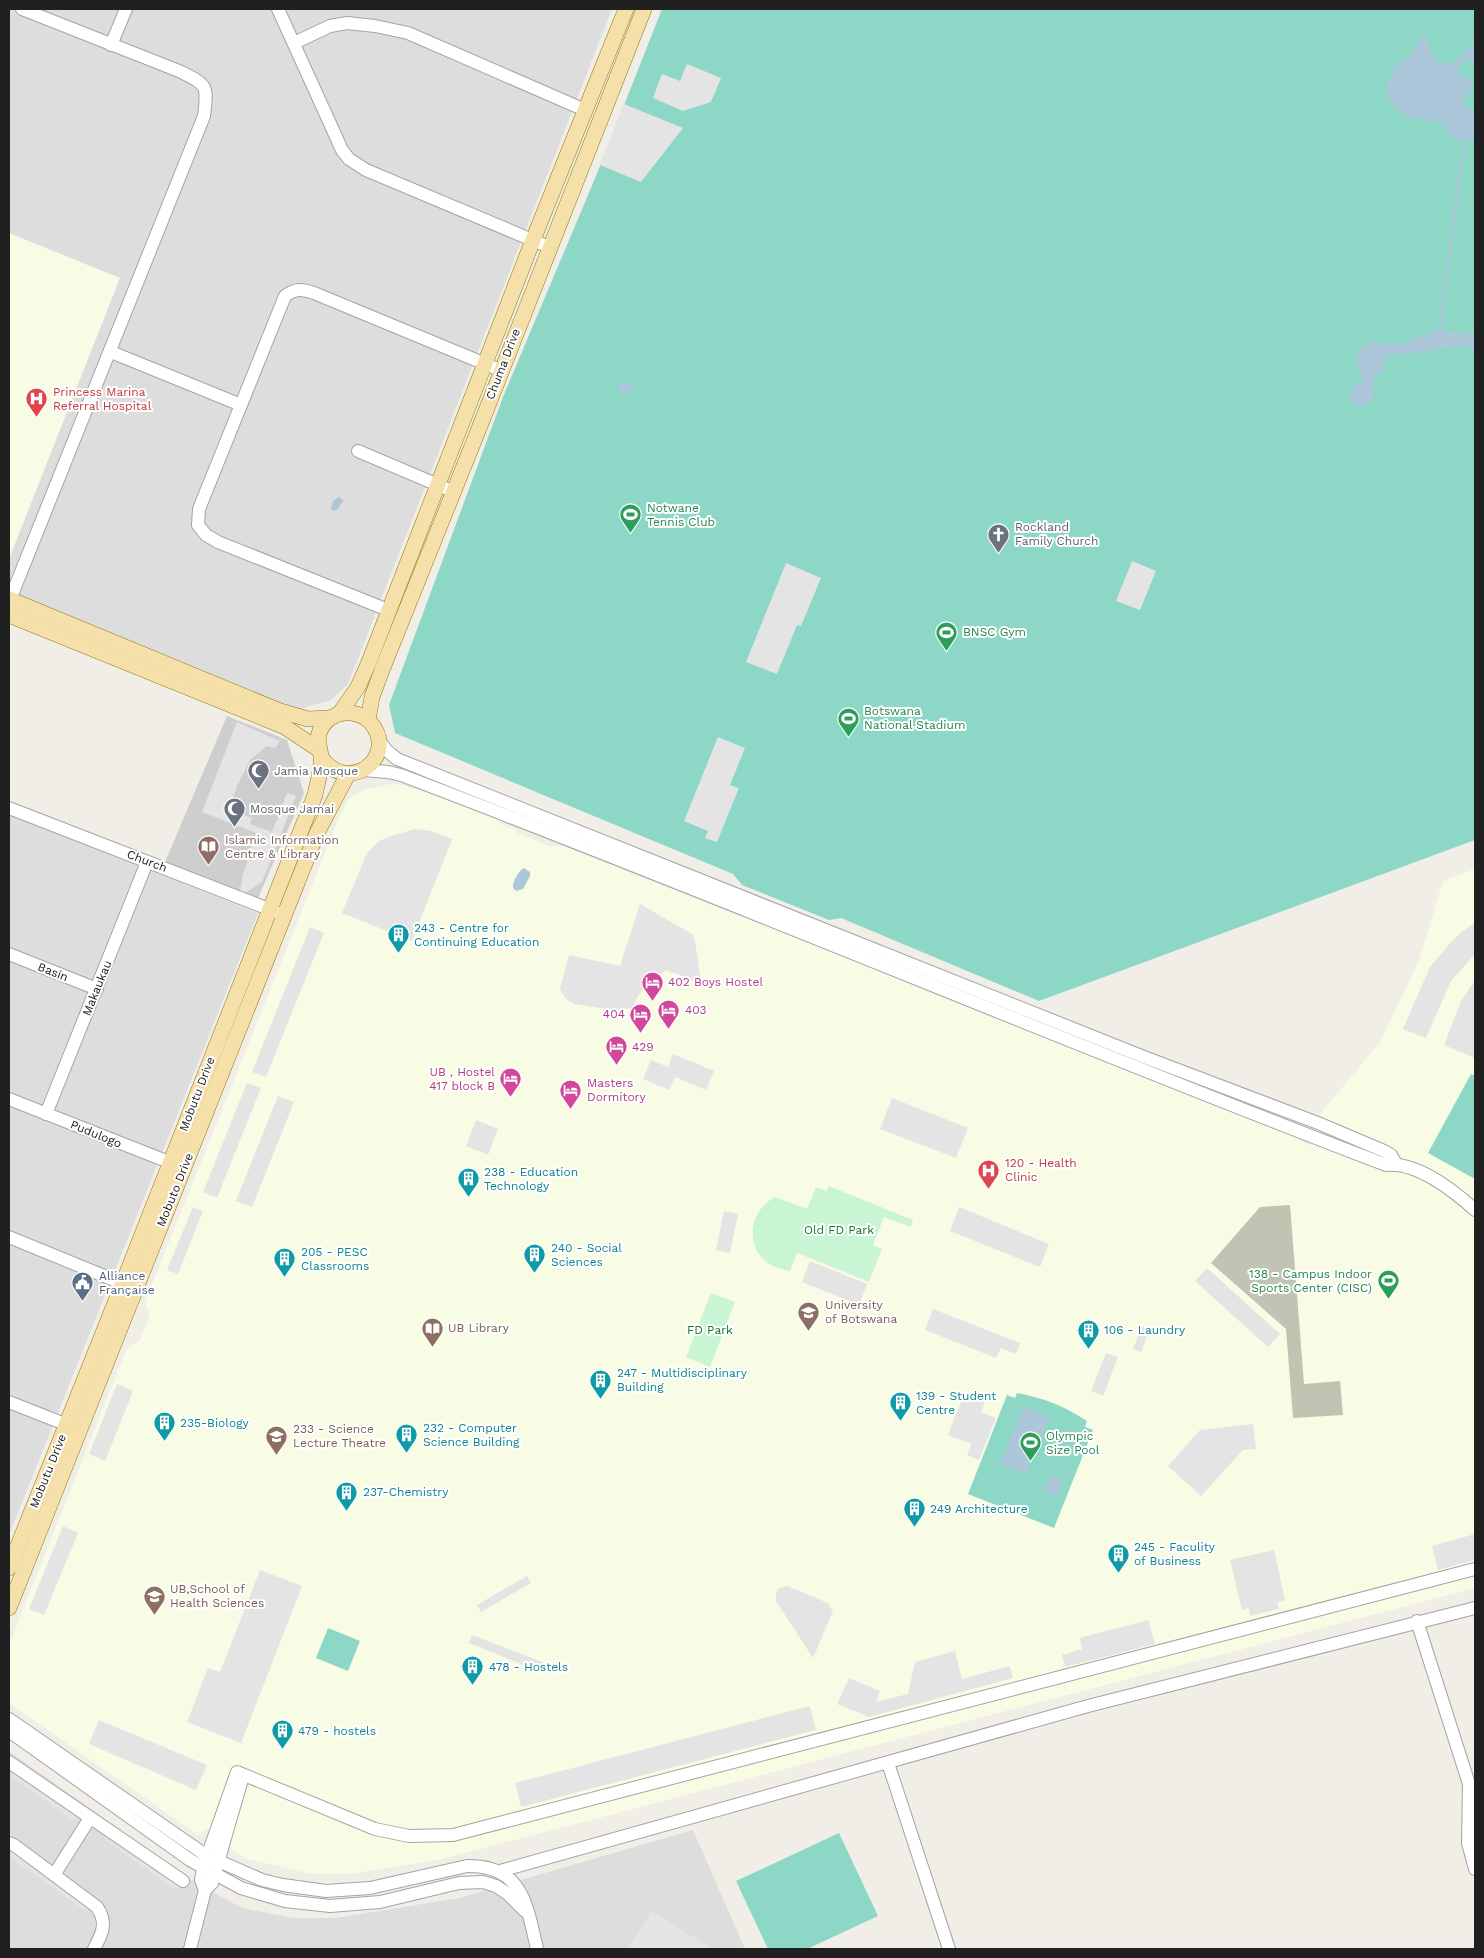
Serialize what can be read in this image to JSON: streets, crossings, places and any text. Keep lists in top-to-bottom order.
{
  "streets": {
    "main road": ["Chuma Drive", "Mobutu Drive", "Mobuto Drive"],
    "street": [
      "Church",
      "Basin",
      "Makaukau",
      "Pudulogo"
    ]
  },
  "crossings": [
    ["Chuma Drive", "Mobutu Drive"],
    ["Chuma Drive", "Mobuto Drive"],
    ["Church", "Makaukau"],
    ["Church", "Mobutu Drive"],
    ["Church", "Mobuto Drive"],
    ["Basin", "Makaukau"],
    ["Makaukau", "Pudulogo"],
    ["Mobutu Drive", "Pudulogo"],
    ["Mobutu Drive", "Mobuto Drive"],
    ["Pudulogo", "Mobuto Drive"]
  ],
  "parks": ["Old FD Park", "FD Park"],
  "places": {
    "hospital": ["Princess Marina Referral Hospital", "120 - Health Clinic"],
    "sports": [
      "Notwane Tennis Club",
      "BNSC Gym",
      "Botswana National Stadium",
      "138 - Campus Indoor Sports Center (CISC)",
      "Olympic Size Pool"
    ],
    "church": ["Rockland Family Church"],
    "mosque": ["Jamia Mosque", "Mosque Jamai"],
    "library": ["Islamic Information Centre & Library", "UB Library"],
    "building": [
      "243 - Centre for Continuing Education",
      "238 - Education Technology",
      "240 - Social Sciences",
      "205 - PESC Classrooms",
      "106 - Laundry",
      "247 - Multidisciplinary Building",
      "139 - Student Centre",
      "235-Biology",
      "232 - Computer Science Building",
      "237-Chemistry",
      "249 Architecture",
      "245 - Faculity of Business",
      "478 - Hostels",
      "479 - hostels"
    ],
    "hotel": [
      "402 Boys Hostel",
      "403",
      "404",
      "429",
      "UB , Hostel 417 block B",
      "Masters Dormitory"
    ],
    "public building": ["Alliance Française"],
    "school or university": ["University of Botswana", "233 - Science Lecture Theatre", "UB,School of Health Sciences"]
  }
}
